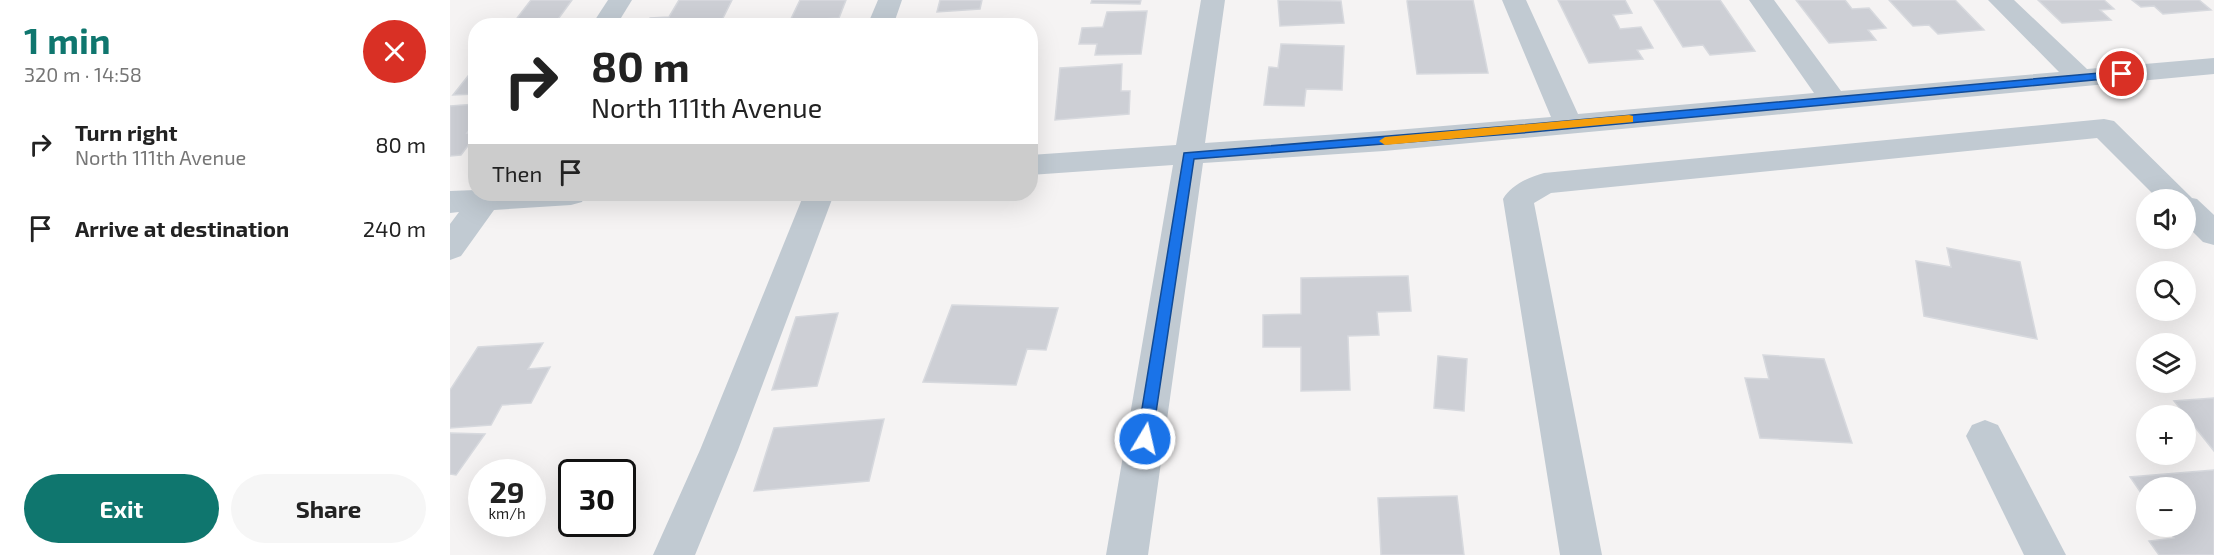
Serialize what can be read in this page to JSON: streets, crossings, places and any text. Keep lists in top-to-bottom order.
{
  "page": {
    "heading": ["1 min", "320 m · 14:58"],
    "turn": ["80 m", "North 111th Avenue"],
    "list": [
      {
        "name": "Turn right",
        "note": "North 111th Avenue",
        "value": "80 m"
      },
      {
        "name": "Arrive at destination",
        "value": "240 m"
      }
    ],
    "then": "Then",
    "map_buttons": ["+", "−"],
    "speed": "29 km/h",
    "limit": "30",
    "buttons": ["Exit", "Share"]
  }
}
